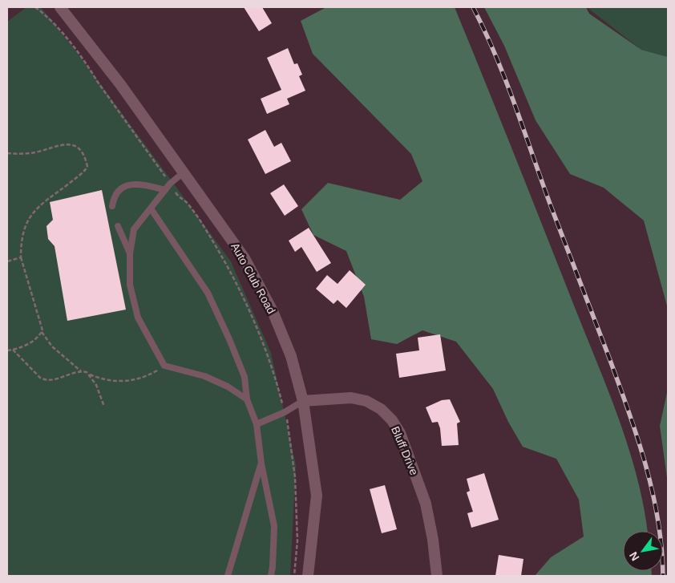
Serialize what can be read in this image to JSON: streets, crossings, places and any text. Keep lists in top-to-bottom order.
{
  "streets": {
    "street": ["Auto Club Road", "Bluff Drive"]
  },
  "crossings": [
    ["Auto Club Road", "Bluff Drive"]
  ],
  "north": "bottom left"
}
